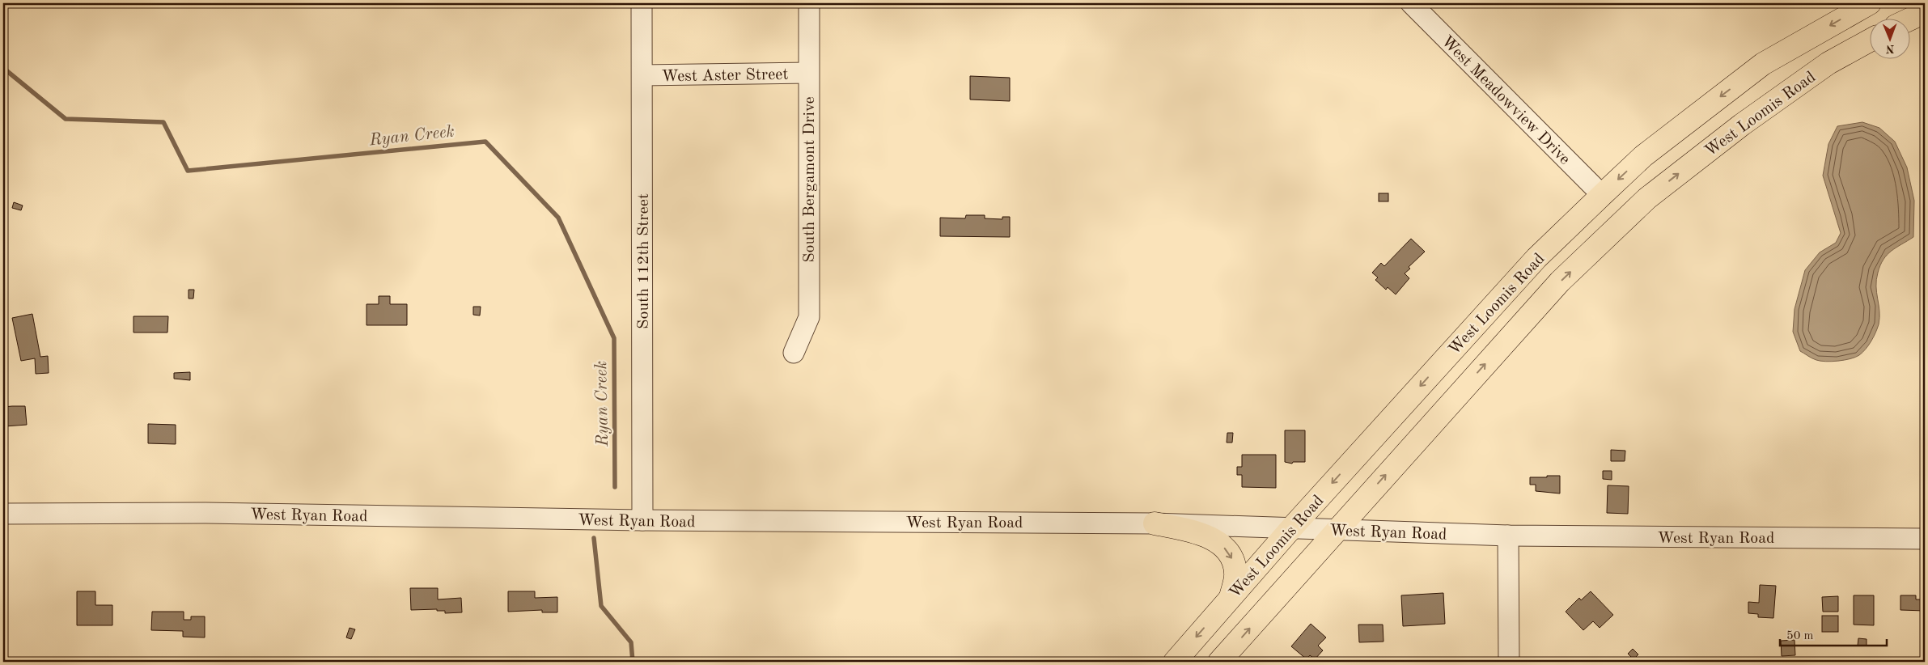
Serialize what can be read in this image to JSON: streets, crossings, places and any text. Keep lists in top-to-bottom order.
{
  "streets": {
    "main road": ["West Loomis Road"],
    "street": [
      "West Aster Street",
      "West Meadowview Drive",
      "South Bergamont Drive",
      "South 112th Street",
      "West Ryan Road"
    ]
  },
  "crossings": [
    ["West Aster Street", "South Bergamont Drive"],
    ["West Aster Street", "South 112th Street"],
    ["West Meadowview Drive", "West Loomis Road"],
    ["West Loomis Road", "West Ryan Road"],
    ["South 112th Street", "West Ryan Road"]
  ],
  "water": ["Ryan Creek"],
  "scale_bar": "50 m",
  "north": "bottom"
}
